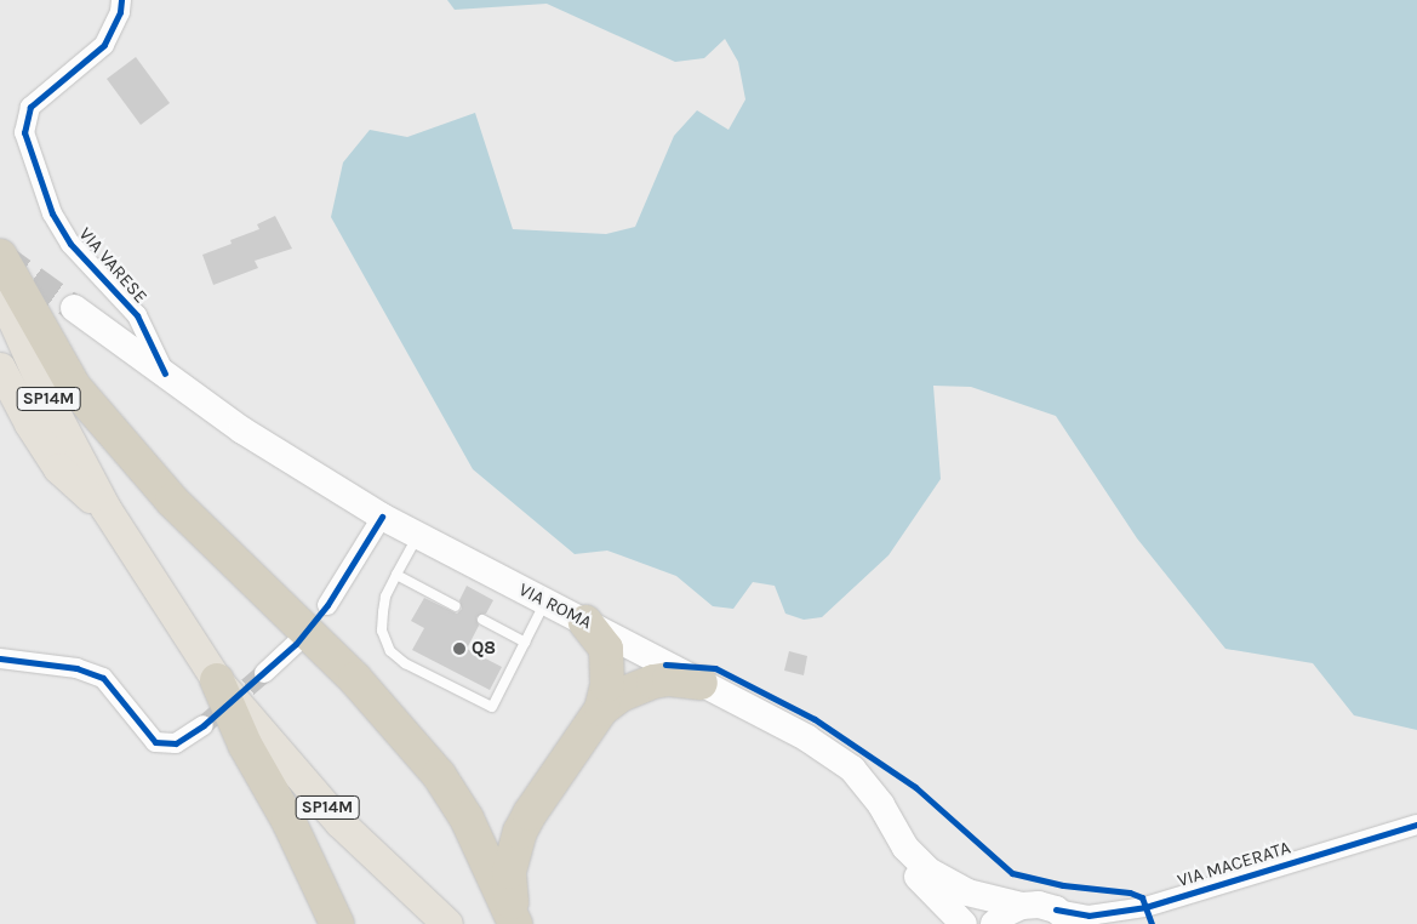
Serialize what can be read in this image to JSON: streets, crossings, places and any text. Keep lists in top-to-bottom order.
{
  "streets": {
    "main road": ["SP14M", "VIA ROMA"],
    "street": ["VIA VARESE", "VIA MACERATA"]
  },
  "crossings": [
    ["VIA VARESE", "VIA ROMA"],
    ["VIA ROMA", "VIA MACERATA"]
  ],
  "places": ["Q8"]
}
